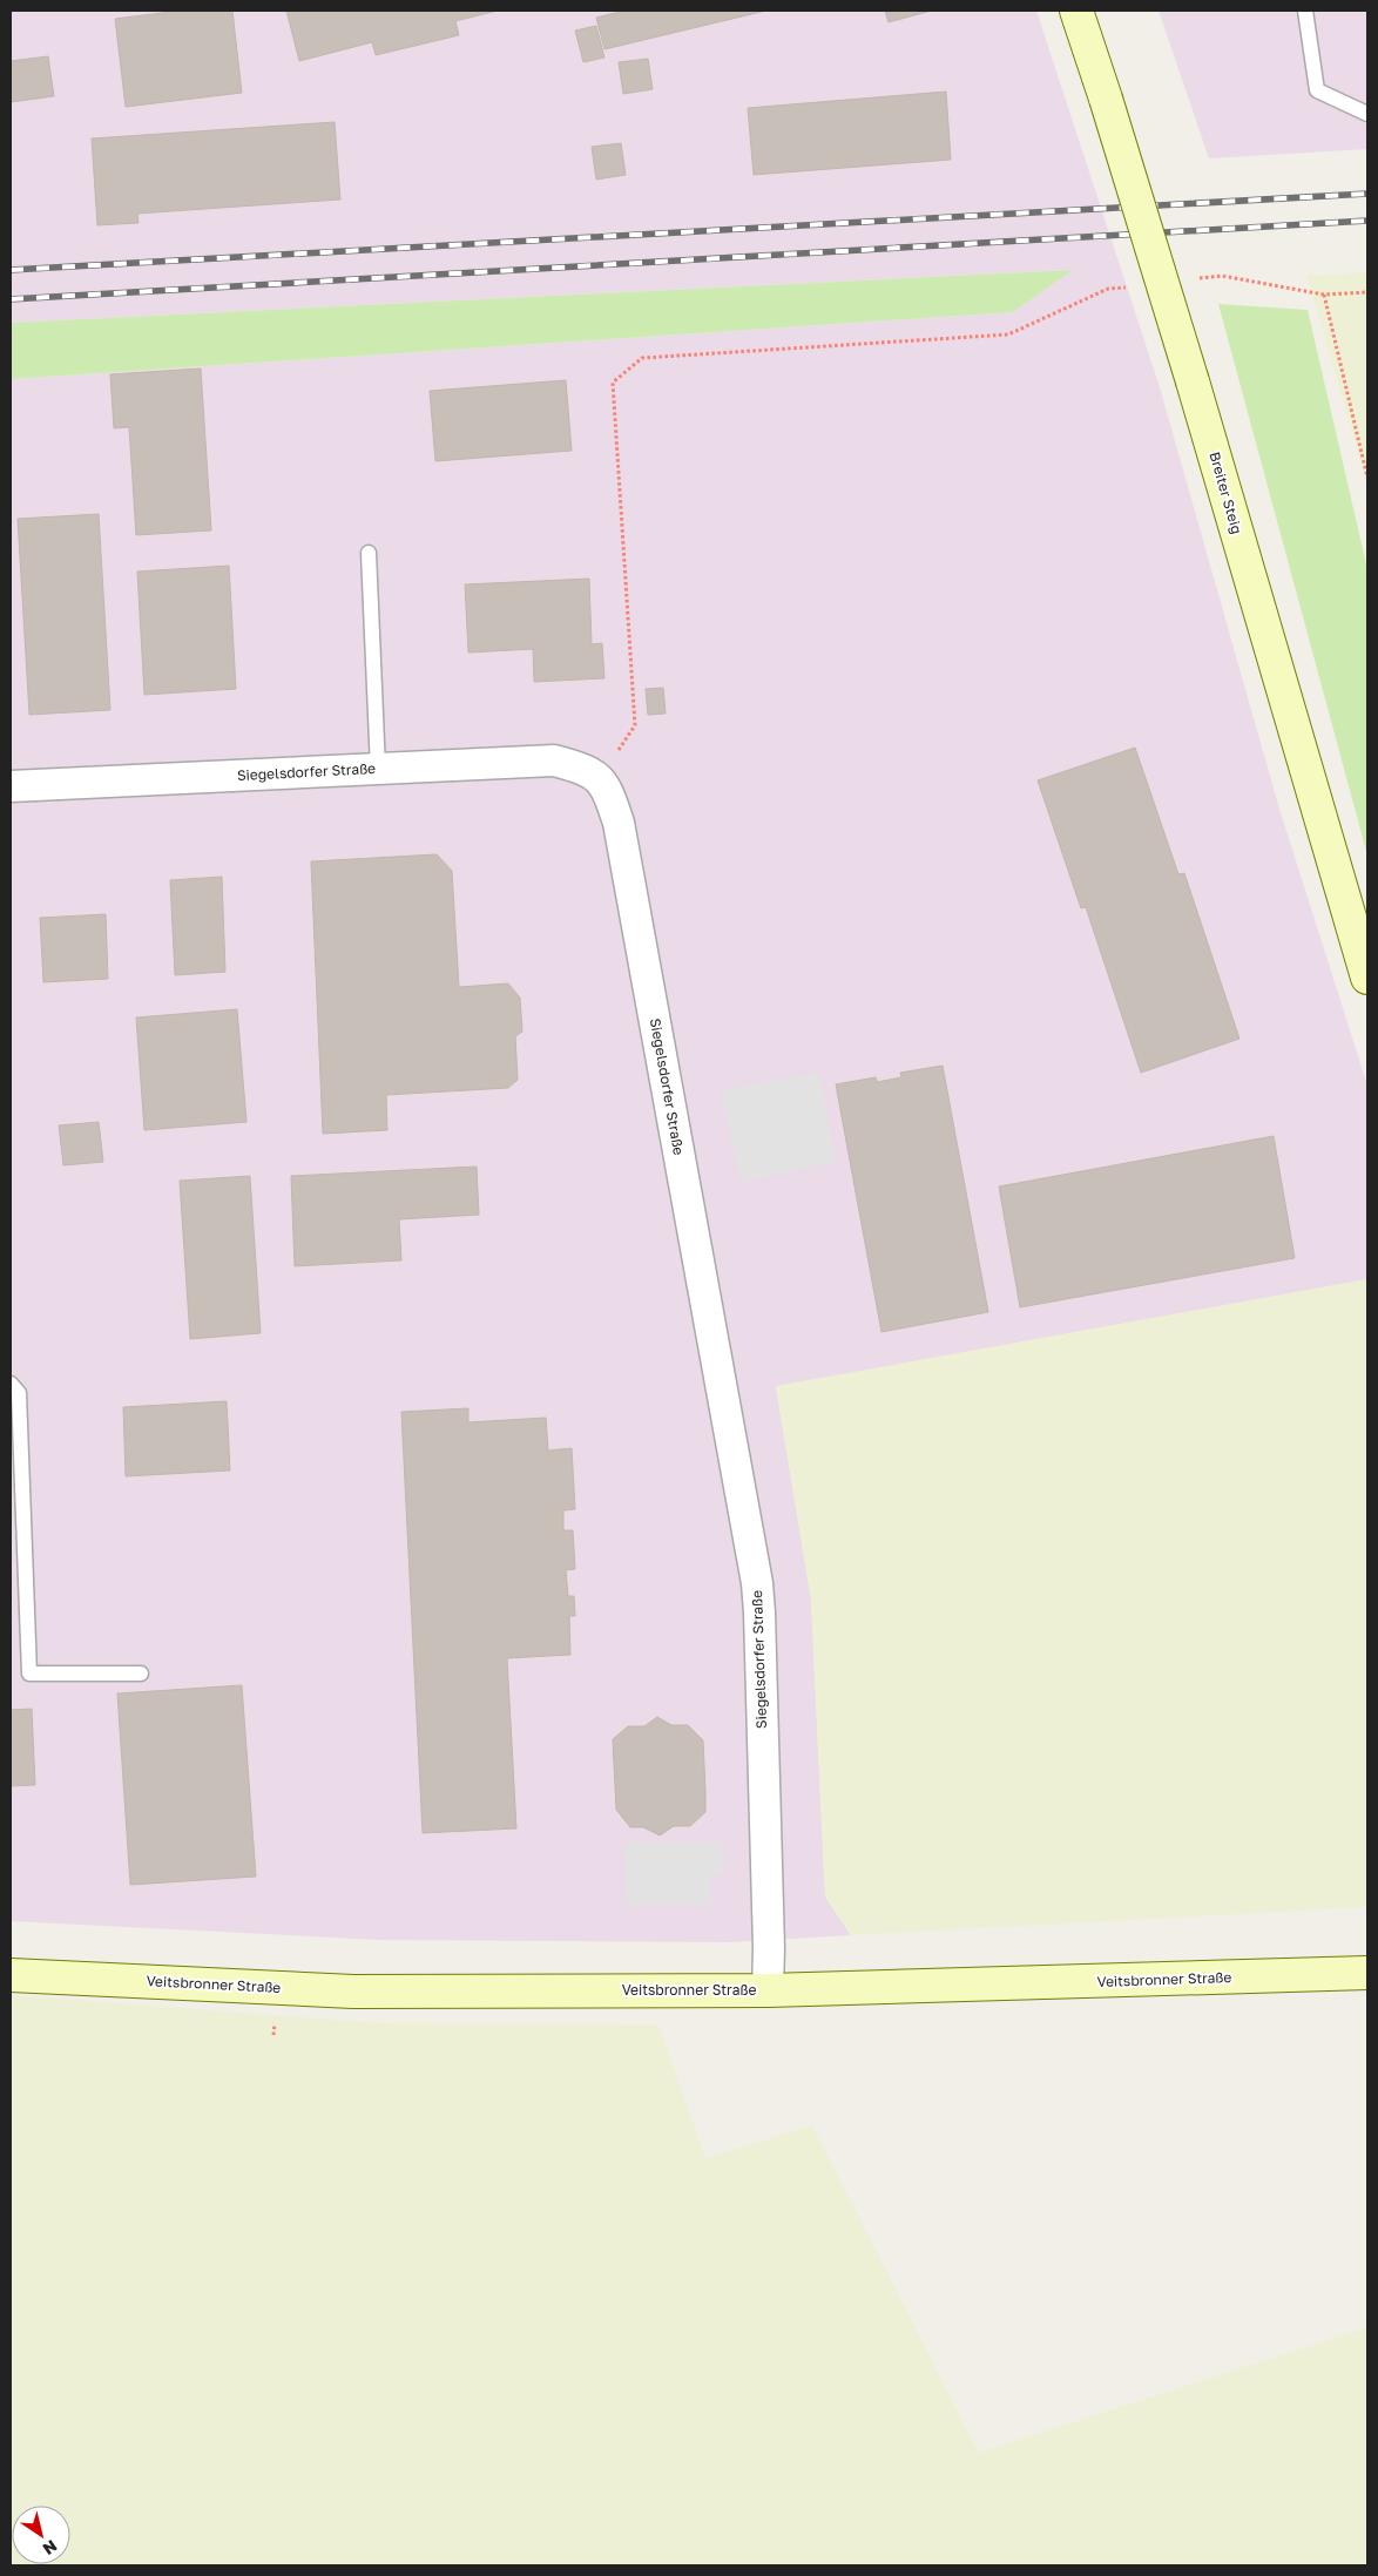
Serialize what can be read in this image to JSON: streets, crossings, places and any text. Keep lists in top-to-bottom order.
{
  "streets": {
    "street": ["Breiter Steig", "Siegelsdorfer Straße", "Veitsbronner Straße"]
  },
  "crossings": [
    ["Siegelsdorfer Straße", "Veitsbronner Straße"]
  ],
  "north": "bottom right"
}
